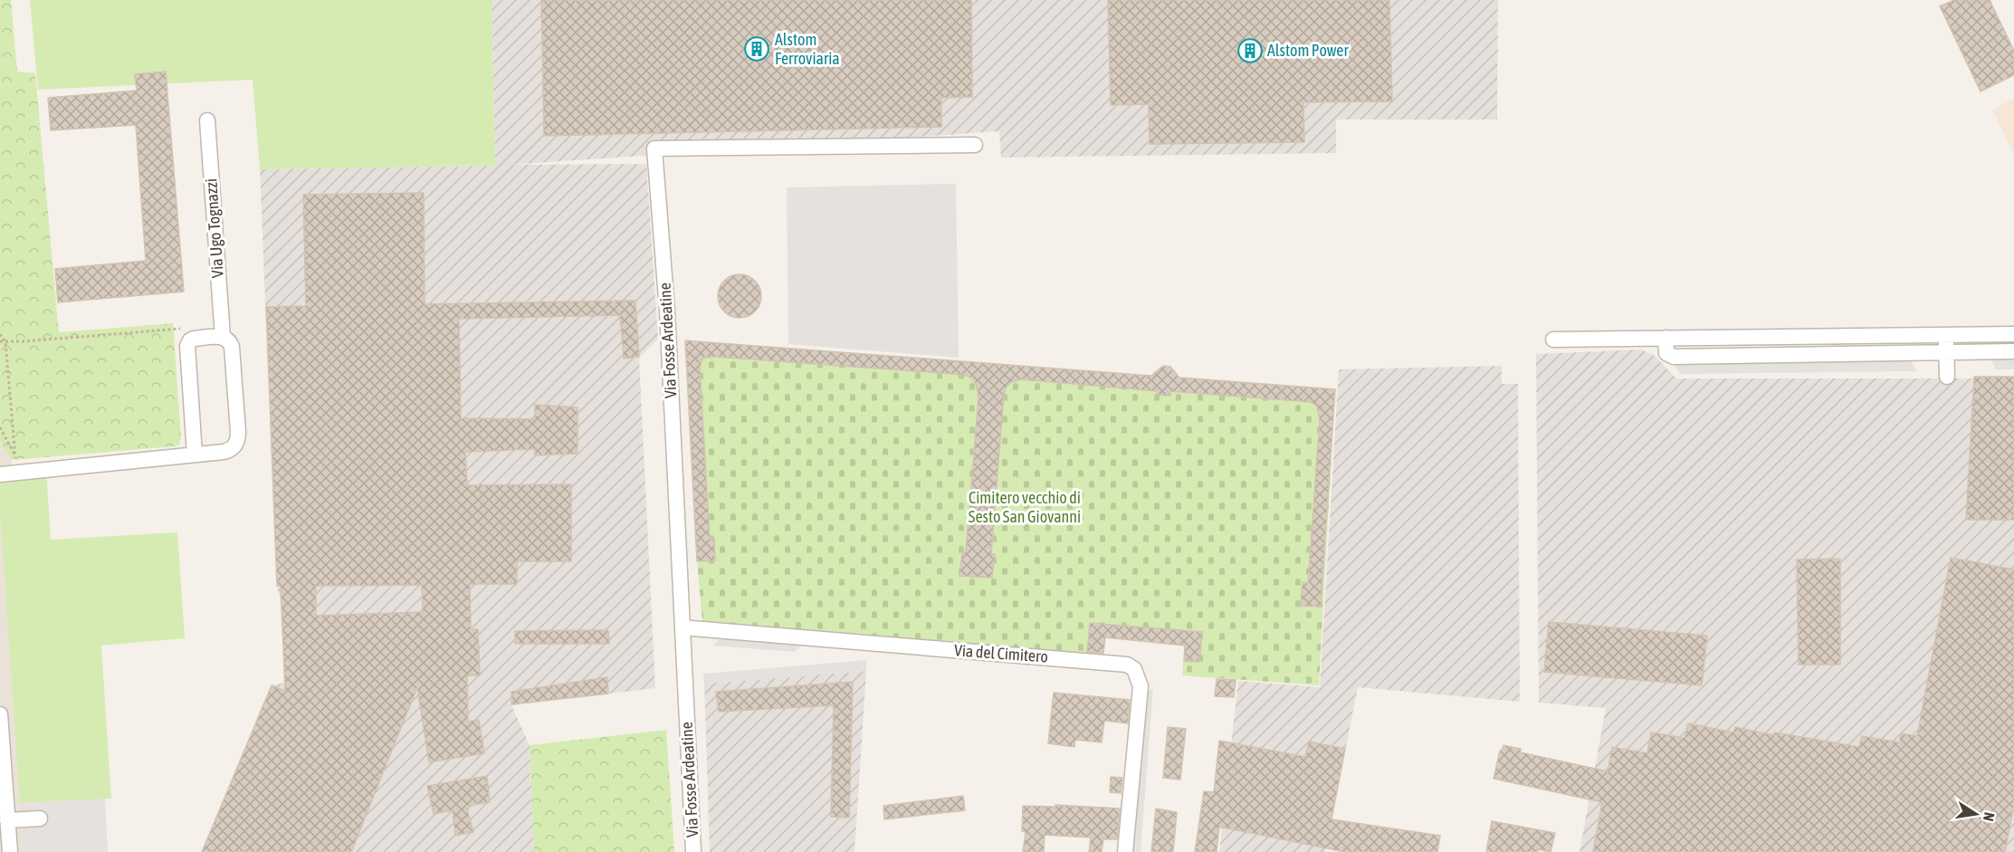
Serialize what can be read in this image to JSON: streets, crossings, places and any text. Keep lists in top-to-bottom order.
{
  "streets": {
    "street": ["Via Ugo Tognazzi", "Via Fosse Ardeatine", "Via del Cimitero"]
  },
  "crossings": [
    ["Via Fosse Ardeatine", "Via del Cimitero"]
  ],
  "parks": ["Cimitero vecchio di Sesto San Giovanni"],
  "places": {
    "building": ["Alstom Ferroviaria", "Alstom Power"]
  },
  "north": "right"
}
